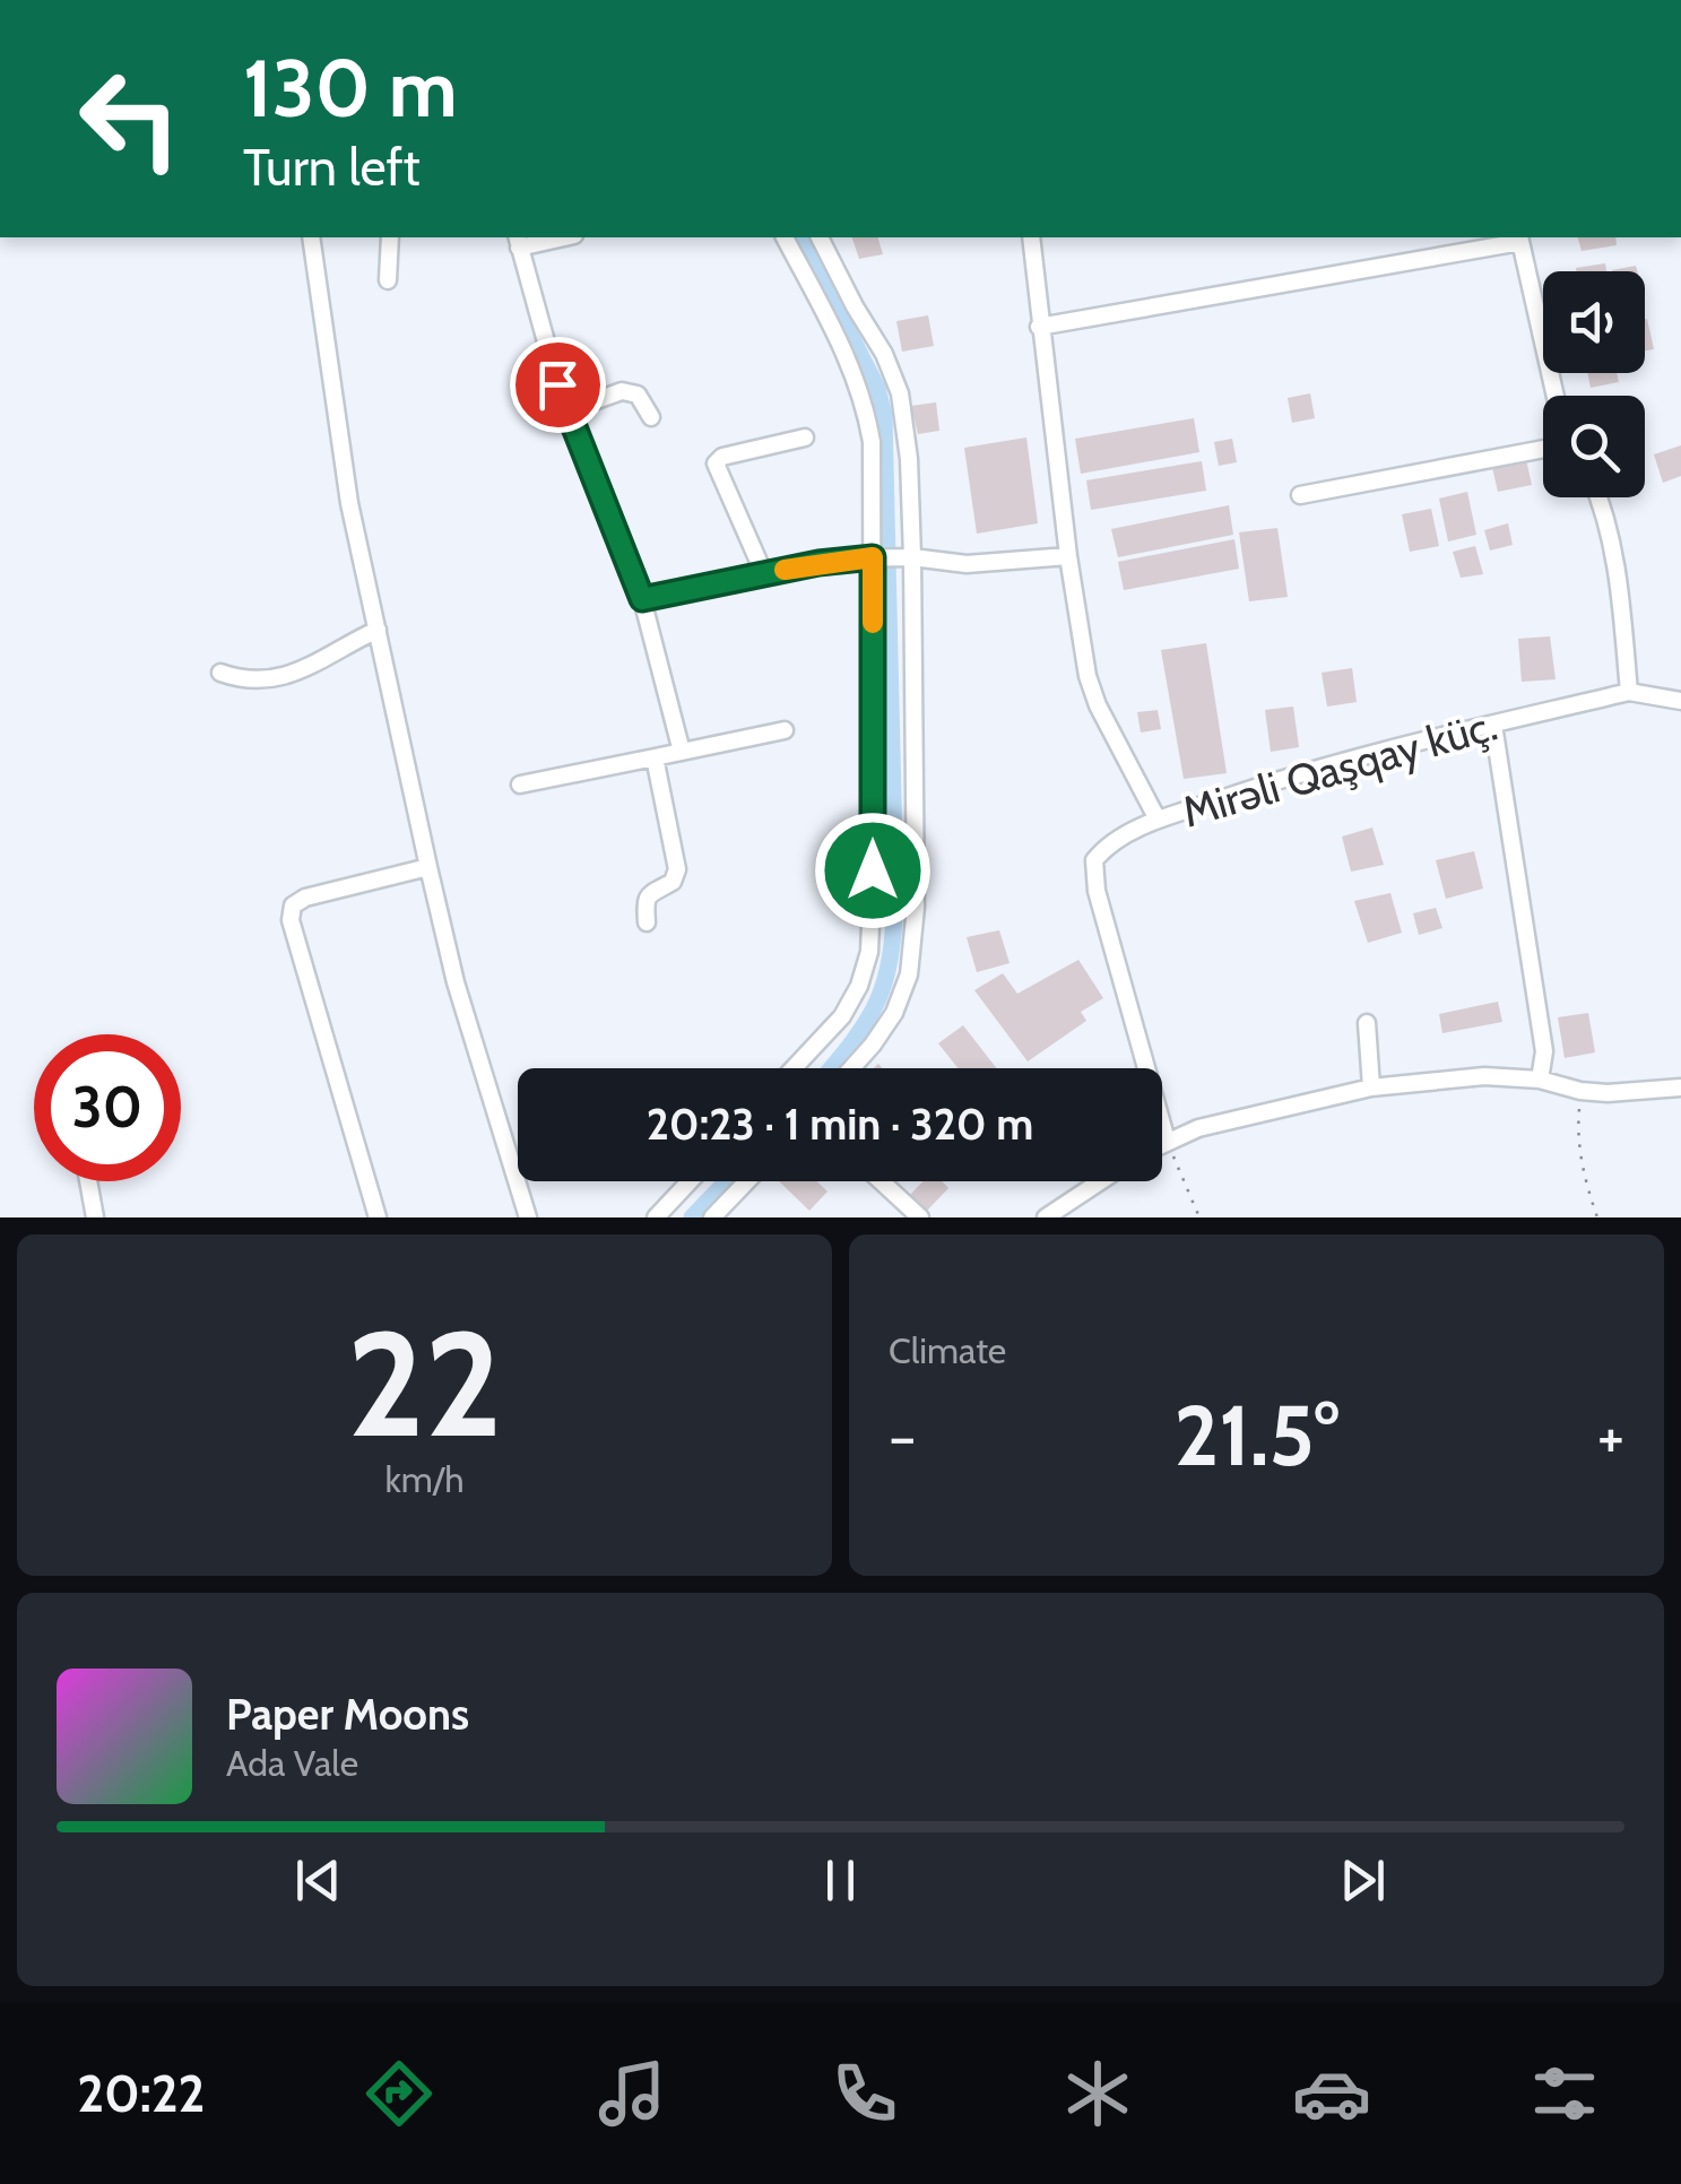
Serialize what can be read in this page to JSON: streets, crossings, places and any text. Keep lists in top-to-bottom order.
{
  "streets": {
    "street": ["Mirəli Qaşqay küç."]
  },
  "page": {
    "turn": ["130 m", "Turn left"],
    "limit": "30",
    "trip": "20:23 · 1 min · 320 m",
    "tile": [
      ["22", "km/h"],
      "Climate"
    ],
    "heat": ["−", "21.5°", "+"],
    "song": ["Paper Moons", "Ada Vale"],
    "tabs": "20:22"
  }
}
